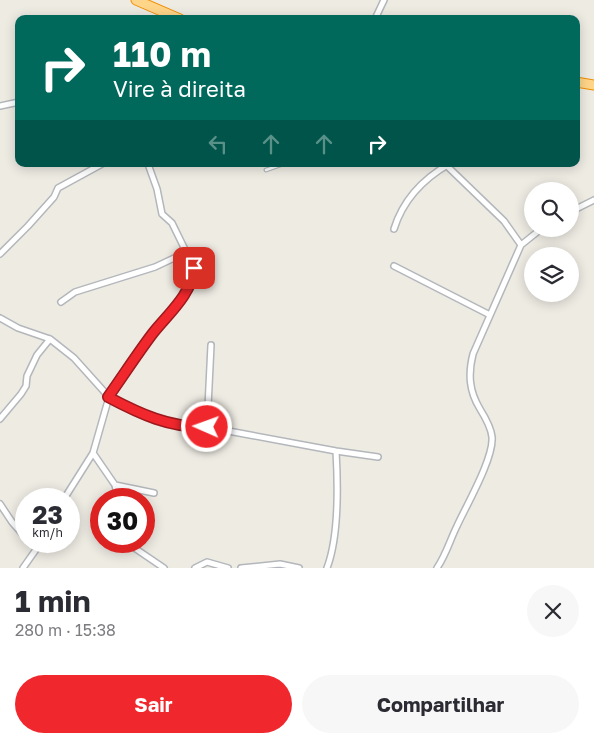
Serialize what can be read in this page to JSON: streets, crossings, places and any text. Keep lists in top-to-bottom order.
{
  "page": {
    "turn": ["110 m", "Vire à direita"],
    "speed": "23 km/h",
    "limit": "30",
    "heading": ["1 min", "280 m · 15:38"],
    "buttons": ["Sair", "Compartilhar"]
  }
}
